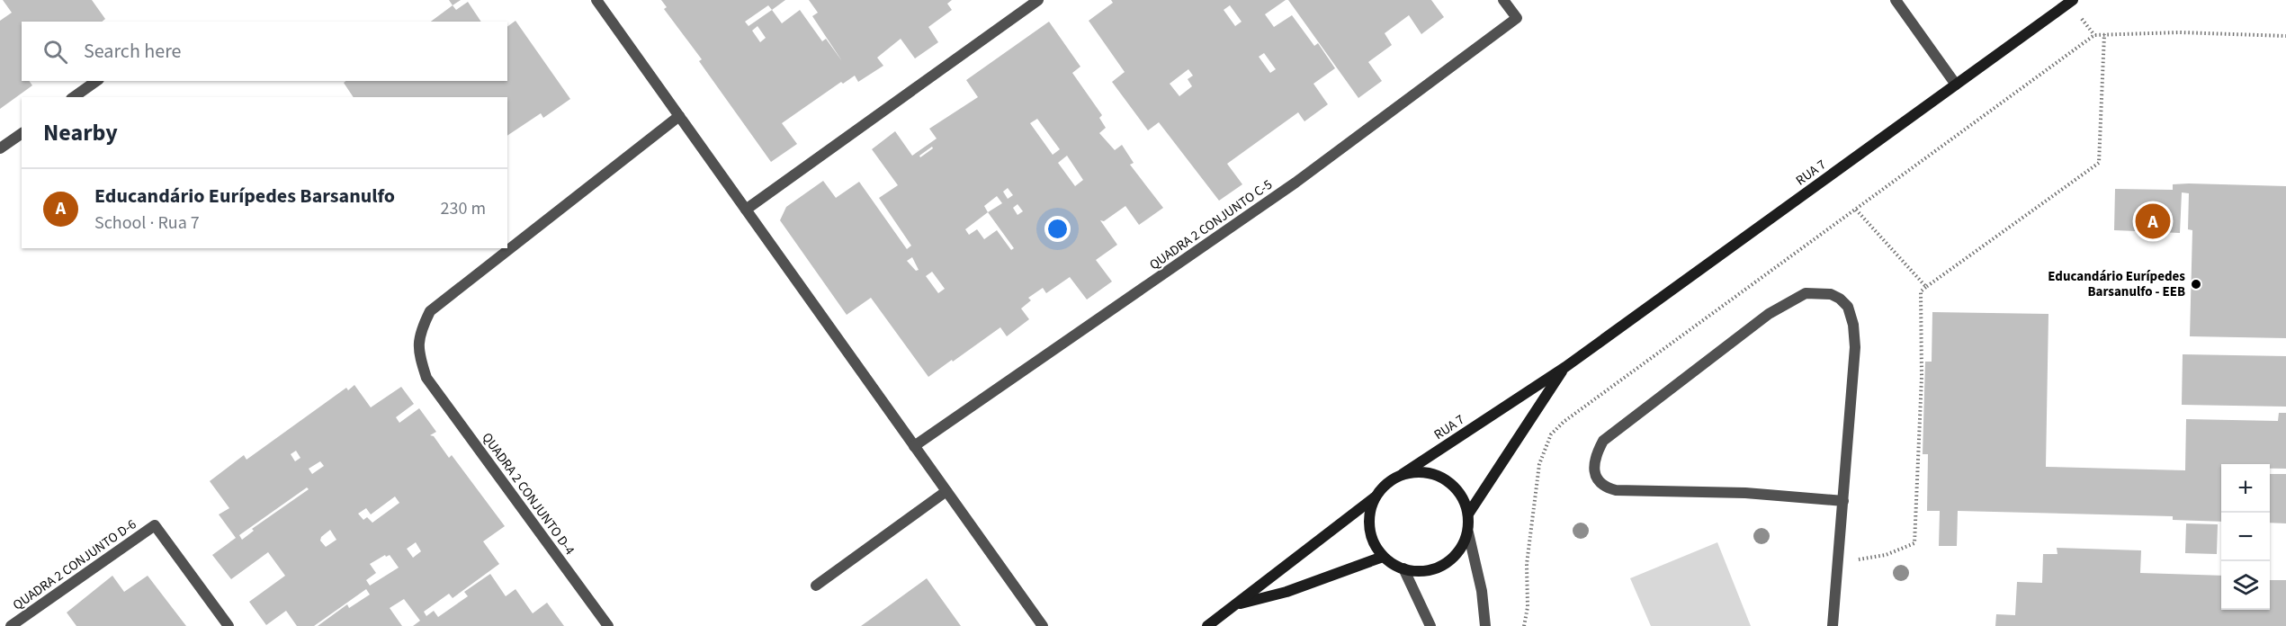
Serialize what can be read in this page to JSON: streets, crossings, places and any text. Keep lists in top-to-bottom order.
{
  "streets": {
    "main road": ["RUA 7"],
    "street": ["QUADRA 2 CONJUNTO C-5", "QUADRA 2 CONJUNTO D-4", "QUADRA 2 CONJUNTO D-6"]
  },
  "places": ["Educandário Eurípedes Barsanulfo - EEB"],
  "page": {
    "search": "Search here",
    "heading": "Nearby",
    "list": [
      {
        "mark": "A",
        "name": "Educandário Eurípedes Barsanulfo",
        "note": "School · Rua 7",
        "value": "230 m"
      }
    ],
    "pins": "A",
    "map_buttons": ["+", "−"]
  }
}
